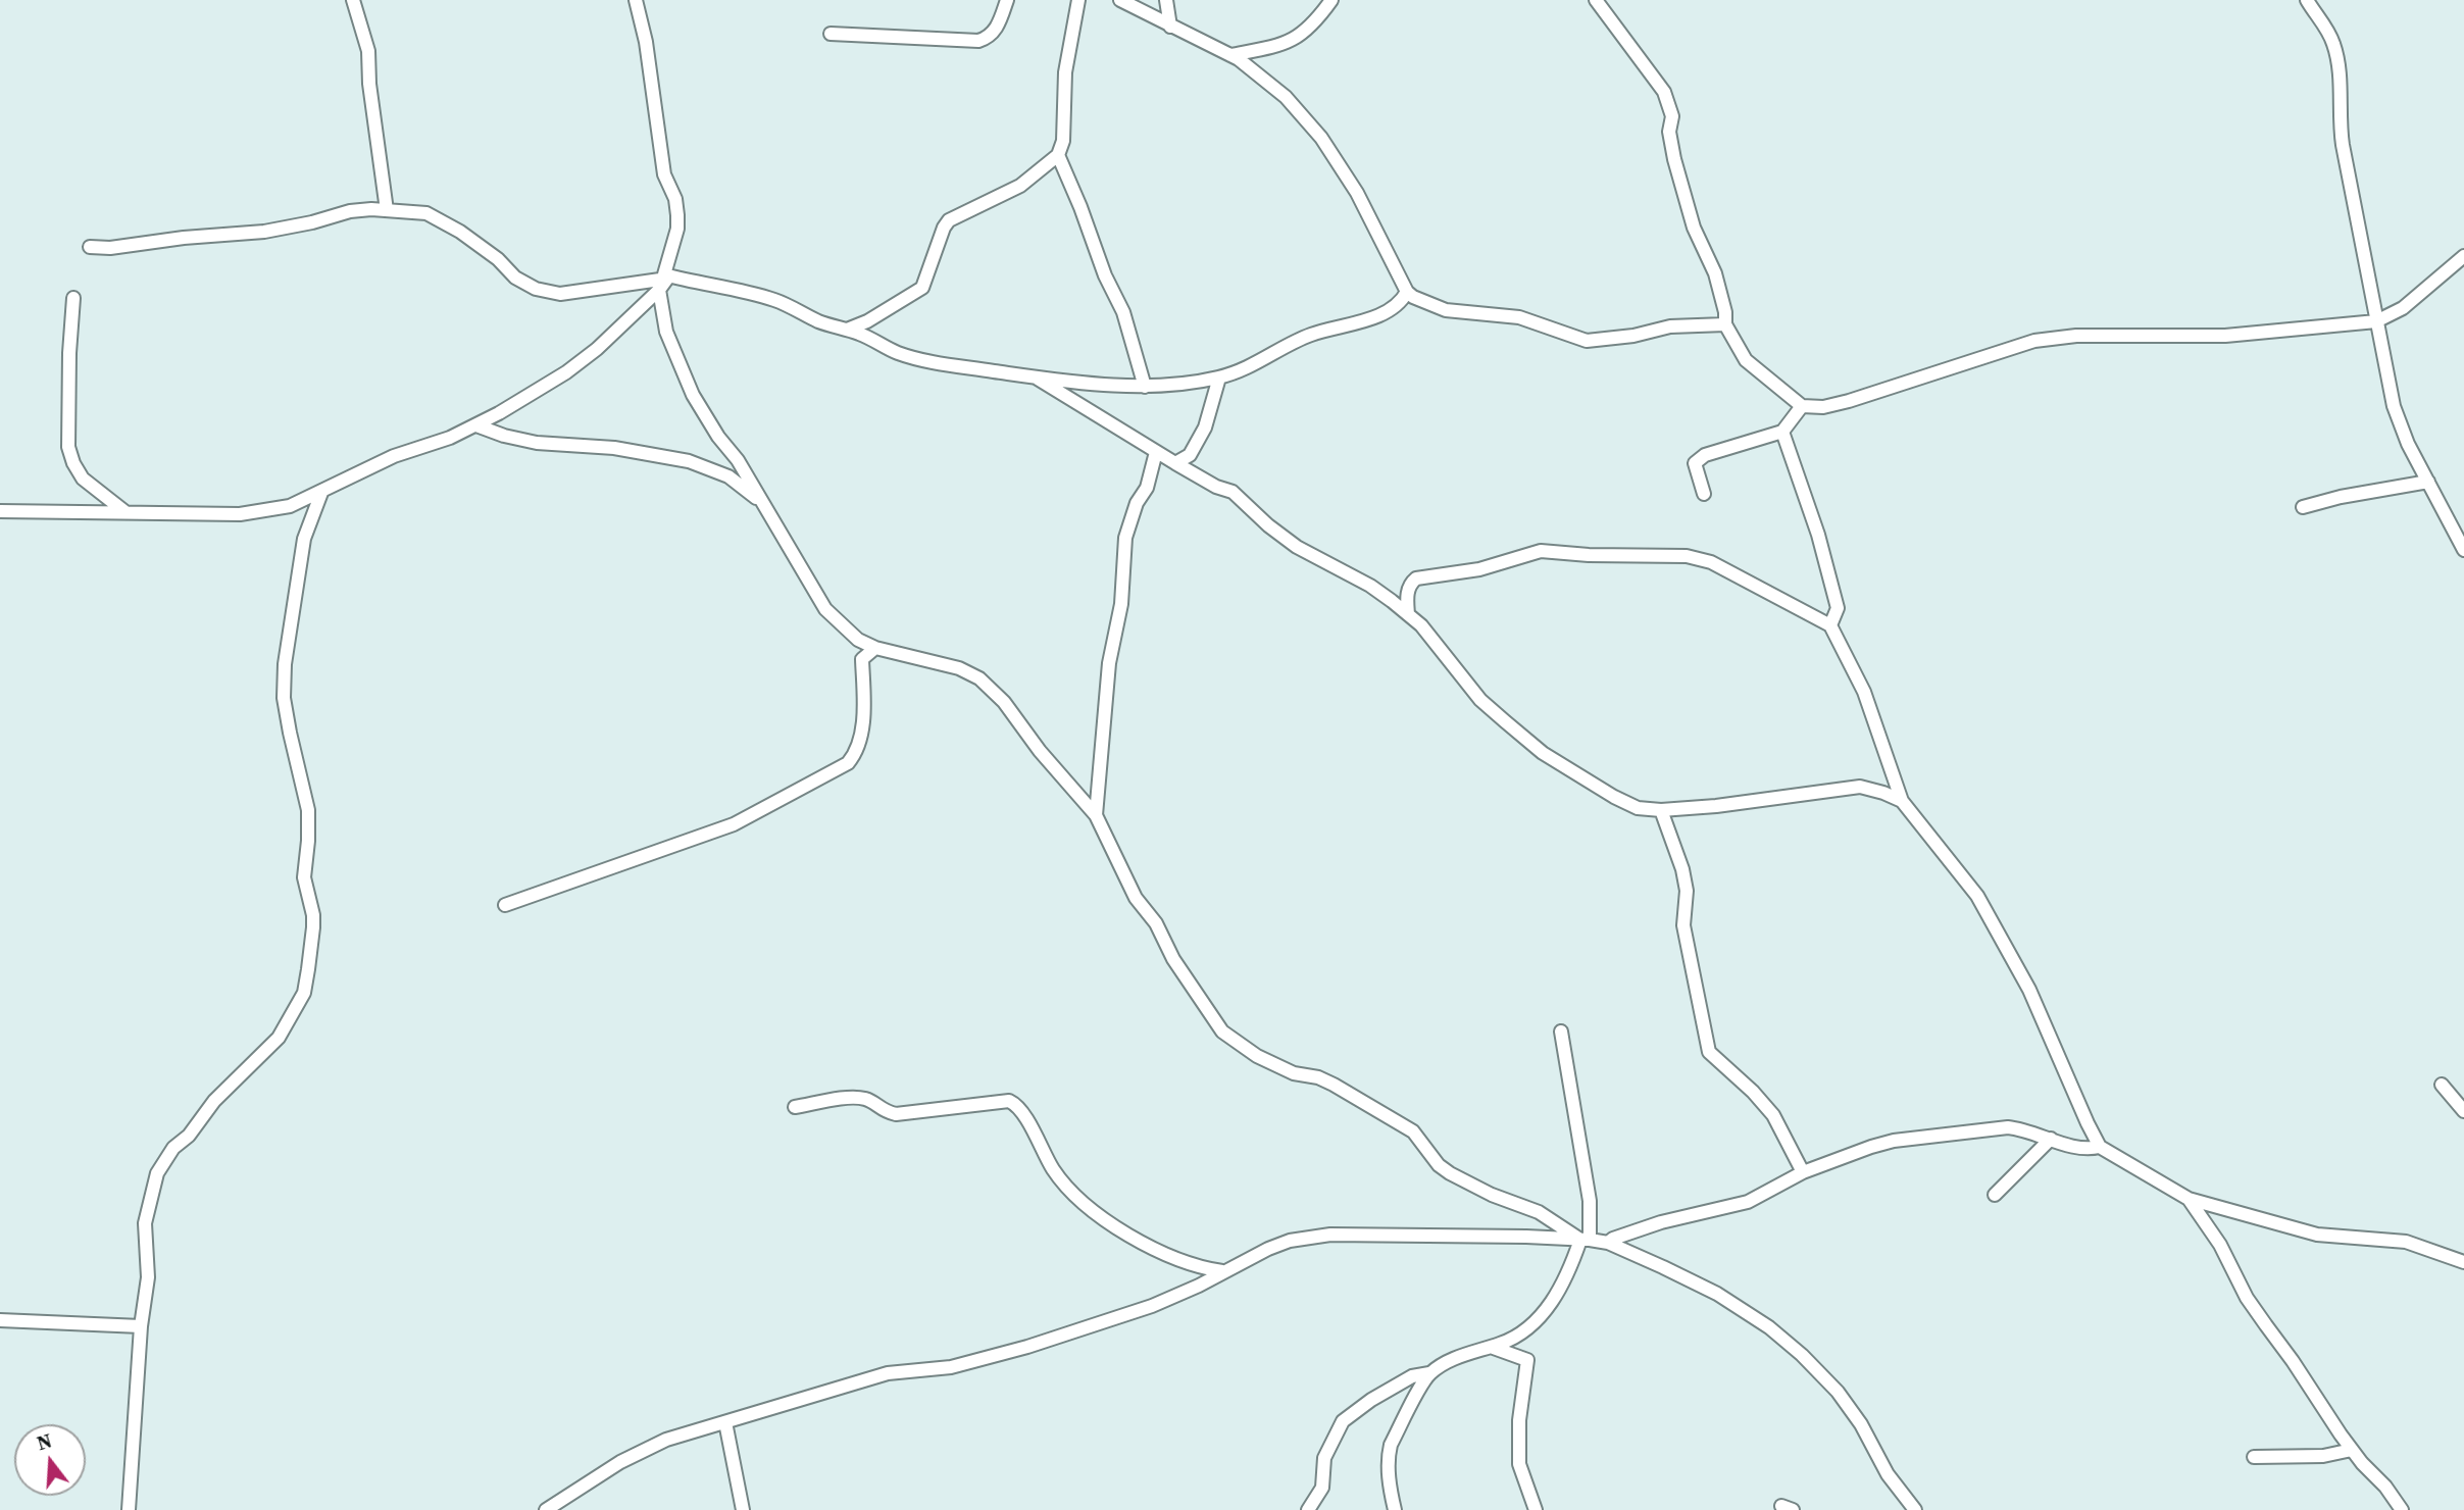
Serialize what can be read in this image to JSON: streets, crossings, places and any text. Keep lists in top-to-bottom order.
{
  "north": "top"
}
